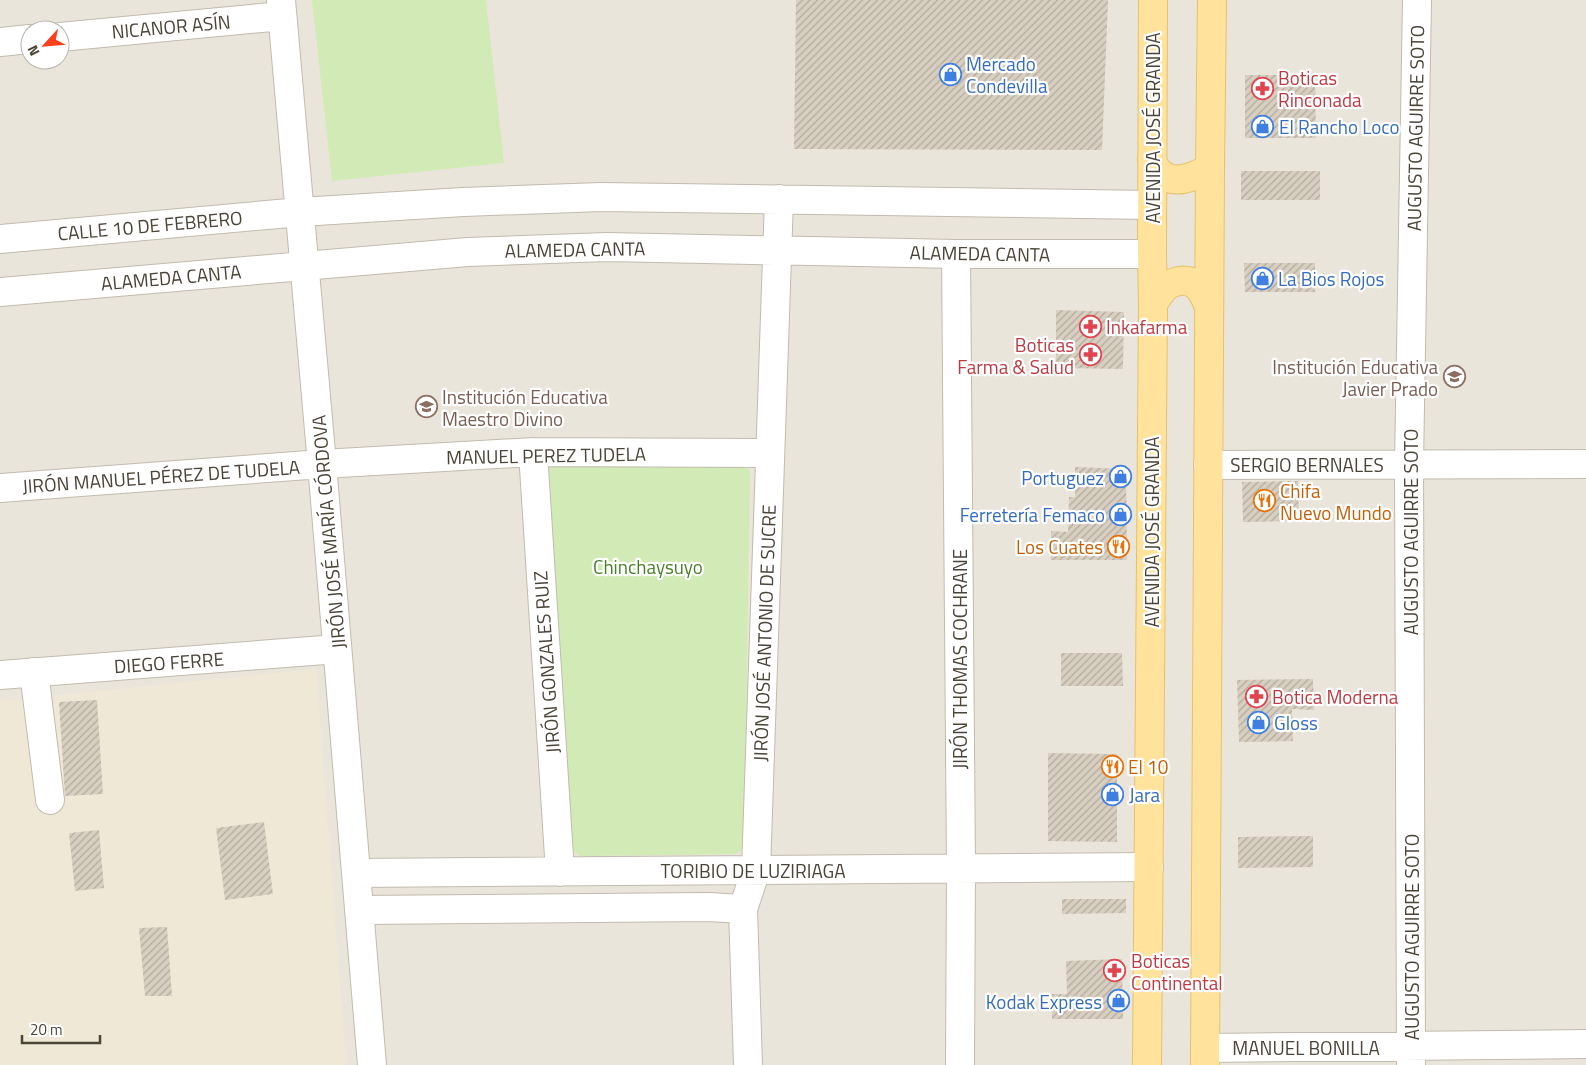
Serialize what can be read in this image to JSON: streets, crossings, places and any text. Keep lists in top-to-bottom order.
{
  "streets": {
    "main road": ["AVENIDA JOSÉ GRANDA"],
    "street": [
      "NICANOR ASÍN",
      "AUGUSTO AGUIRRE SOTO",
      "CALLE 10 DE FEBRERO",
      "ALAMEDA CANTA",
      "MANUEL PEREZ TUDELA",
      "SERGIO BERNALES",
      "JIRÓN MANUEL PÉREZ DE TUDELA",
      "JIRÓN JOSÉ MARÍA CÓRDOVA",
      "JIRÓN JOSÉ ANTONIO DE SUCRE",
      "JIRÓN THOMAS COCHRANE",
      "DIEGO FERRE",
      "JIRÓN GONZALES RUIZ",
      "TORIBIO DE LUZIRIAGA",
      "MANUEL BONILLA"
    ]
  },
  "crossings": [
    ["NICANOR ASÍN", "JIRÓN JOSÉ MARÍA CÓRDOVA"],
    ["AVENIDA JOSÉ GRANDA", "ALAMEDA CANTA"],
    ["AVENIDA JOSÉ GRANDA", "TORIBIO DE LUZIRIAGA"],
    ["AUGUSTO AGUIRRE SOTO", "SERGIO BERNALES"],
    ["AUGUSTO AGUIRRE SOTO", "MANUEL BONILLA"],
    ["CALLE 10 DE FEBRERO", "JIRÓN JOSÉ MARÍA CÓRDOVA"],
    ["ALAMEDA CANTA", "JIRÓN JOSÉ MARÍA CÓRDOVA"],
    ["ALAMEDA CANTA", "JIRÓN JOSÉ ANTONIO DE SUCRE"],
    ["ALAMEDA CANTA", "JIRÓN THOMAS COCHRANE"],
    ["MANUEL PEREZ TUDELA", "JIRÓN MANUEL PÉREZ DE TUDELA"],
    ["MANUEL PEREZ TUDELA", "JIRÓN JOSÉ MARÍA CÓRDOVA"],
    ["MANUEL PEREZ TUDELA", "JIRÓN JOSÉ ANTONIO DE SUCRE"],
    ["MANUEL PEREZ TUDELA", "JIRÓN GONZALES RUIZ"],
    ["JIRÓN MANUEL PÉREZ DE TUDELA", "JIRÓN JOSÉ MARÍA CÓRDOVA"],
    ["JIRÓN JOSÉ MARÍA CÓRDOVA", "DIEGO FERRE"],
    ["JIRÓN JOSÉ MARÍA CÓRDOVA", "TORIBIO DE LUZIRIAGA"],
    ["JIRÓN JOSÉ ANTONIO DE SUCRE", "TORIBIO DE LUZIRIAGA"],
    ["JIRÓN THOMAS COCHRANE", "TORIBIO DE LUZIRIAGA"],
    ["JIRÓN GONZALES RUIZ", "TORIBIO DE LUZIRIAGA"]
  ],
  "parks": ["Chinchaysuyo"],
  "places": {
    "shop": [
      "Mercado Condevilla",
      "El Rancho Loco",
      "La Bios Rojos",
      "Portuguez",
      "Ferretería Femaco",
      "Gloss",
      "Jara",
      "Kodak Express"
    ],
    "pharmacy": [
      "Boticas Rinconada",
      "Inkafarma",
      "Boticas Farma & Salud",
      "Botica Moderna",
      "Boticas Continental"
    ],
    "school or university": ["Institución Educativa Javier Prado", "Institución Educativa Maestro Divino"],
    "restaurant": ["Chifa Nuevo Mundo", "Los Cuates", "El 10"]
  },
  "scale_bar": "20 m",
  "north": "bottom left"
}
